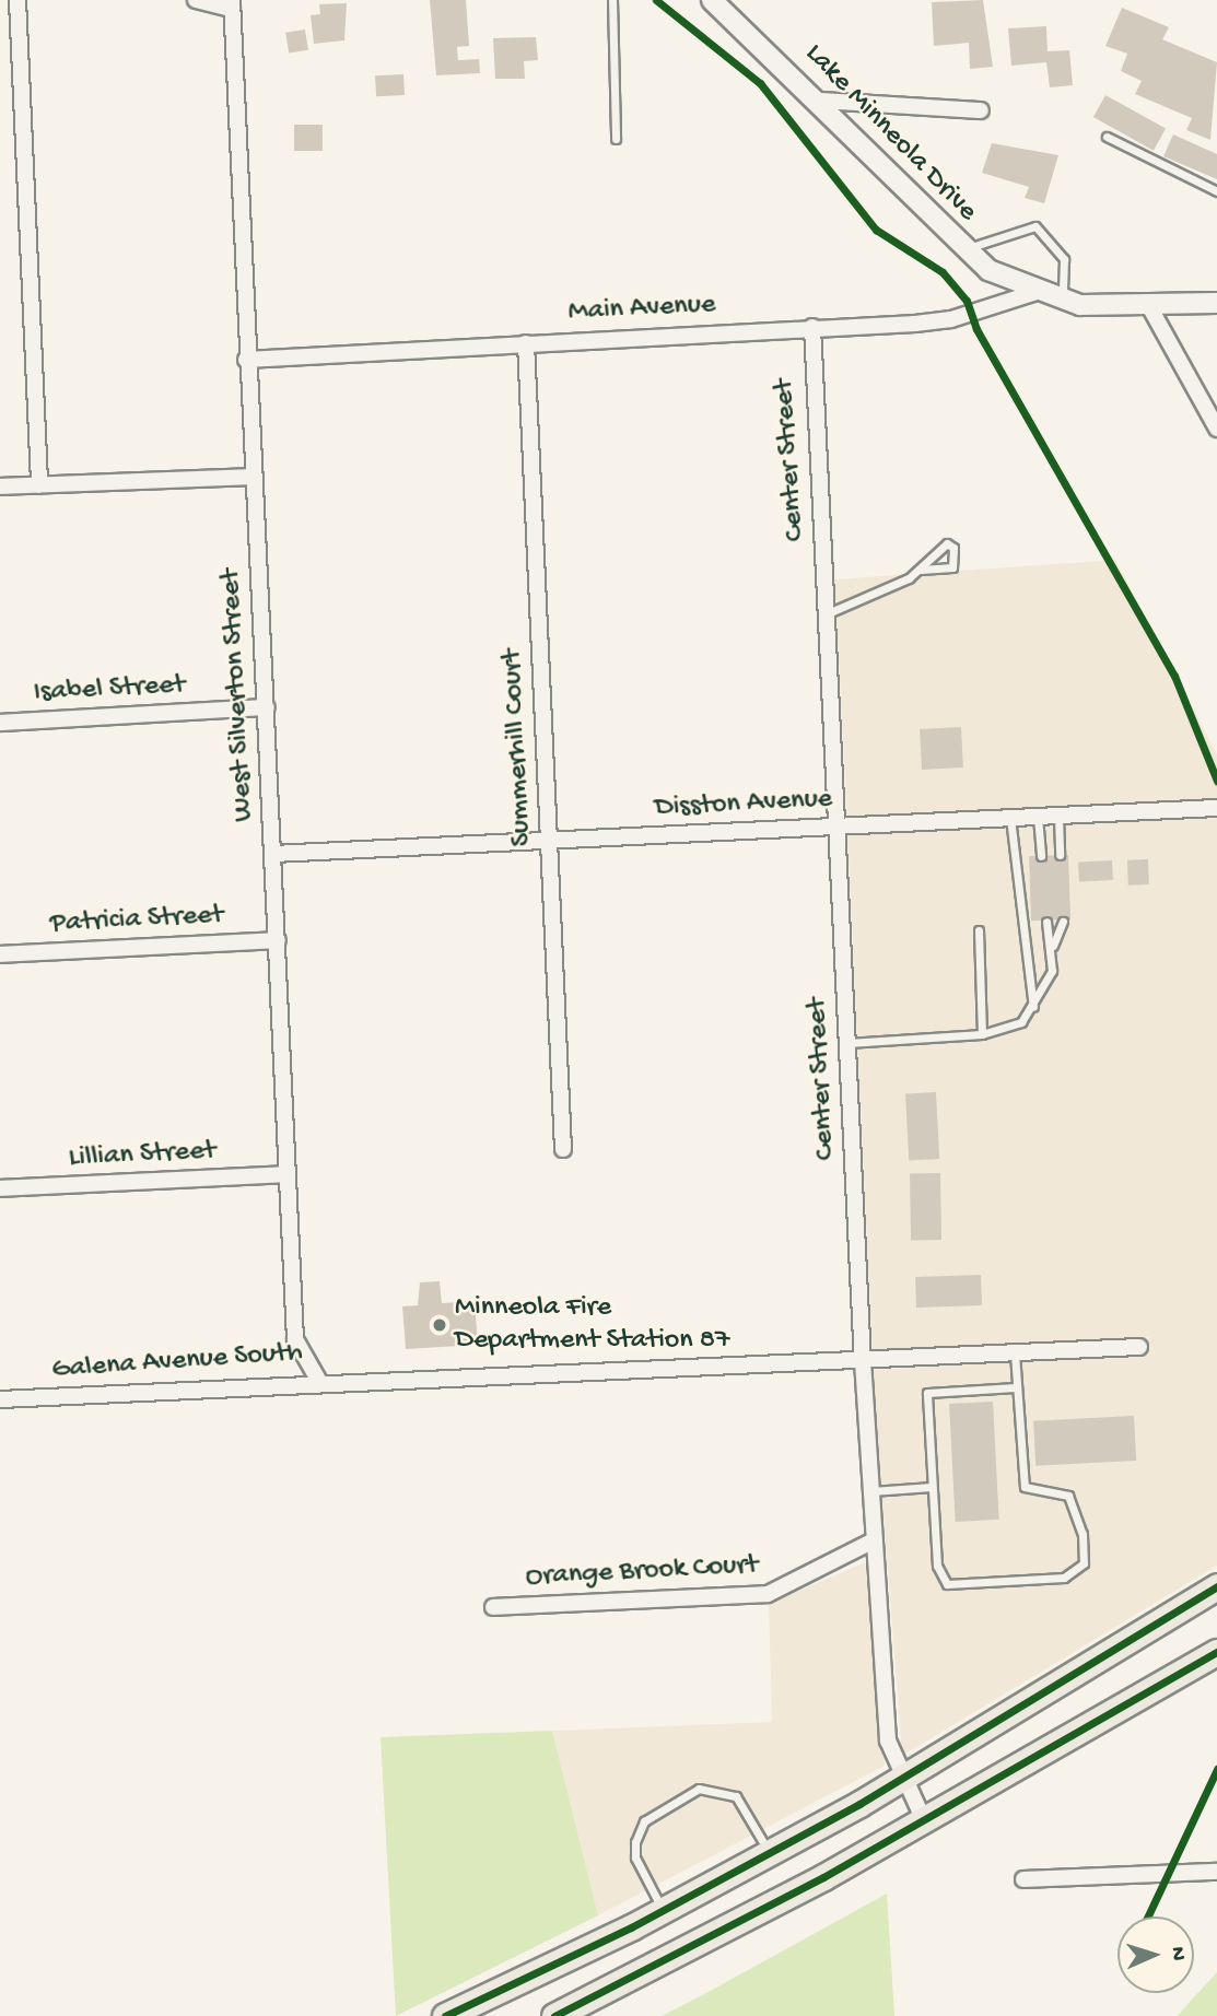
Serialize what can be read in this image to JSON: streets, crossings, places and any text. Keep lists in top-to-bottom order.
{
  "streets": {
    "street": [
      "Lake Minneola Drive",
      "Main Avenue",
      "Center Street",
      "Isabel Street",
      "West Silverton Street",
      "Summerhill Court",
      "Disston Avenue",
      "Patricia Street",
      "Lillian Street",
      "Galena Avenue South",
      "Orange Brook Court"
    ]
  },
  "crossings": [
    ["Lake Minneola Drive", "Main Avenue"],
    ["Main Avenue", "Center Street"],
    ["Main Avenue", "West Silverton Street"],
    ["Main Avenue", "Summerhill Court"],
    ["Center Street", "Disston Avenue"],
    ["Center Street", "Galena Avenue South"],
    ["Center Street", "Orange Brook Court"],
    ["Isabel Street", "West Silverton Street"],
    ["West Silverton Street", "Disston Avenue"],
    ["West Silverton Street", "Patricia Street"],
    ["West Silverton Street", "Lillian Street"],
    ["West Silverton Street", "Galena Avenue South"],
    ["Summerhill Court", "Disston Avenue"]
  ],
  "places": ["Minneola Fire Department Station 87"],
  "north": "right"
}
